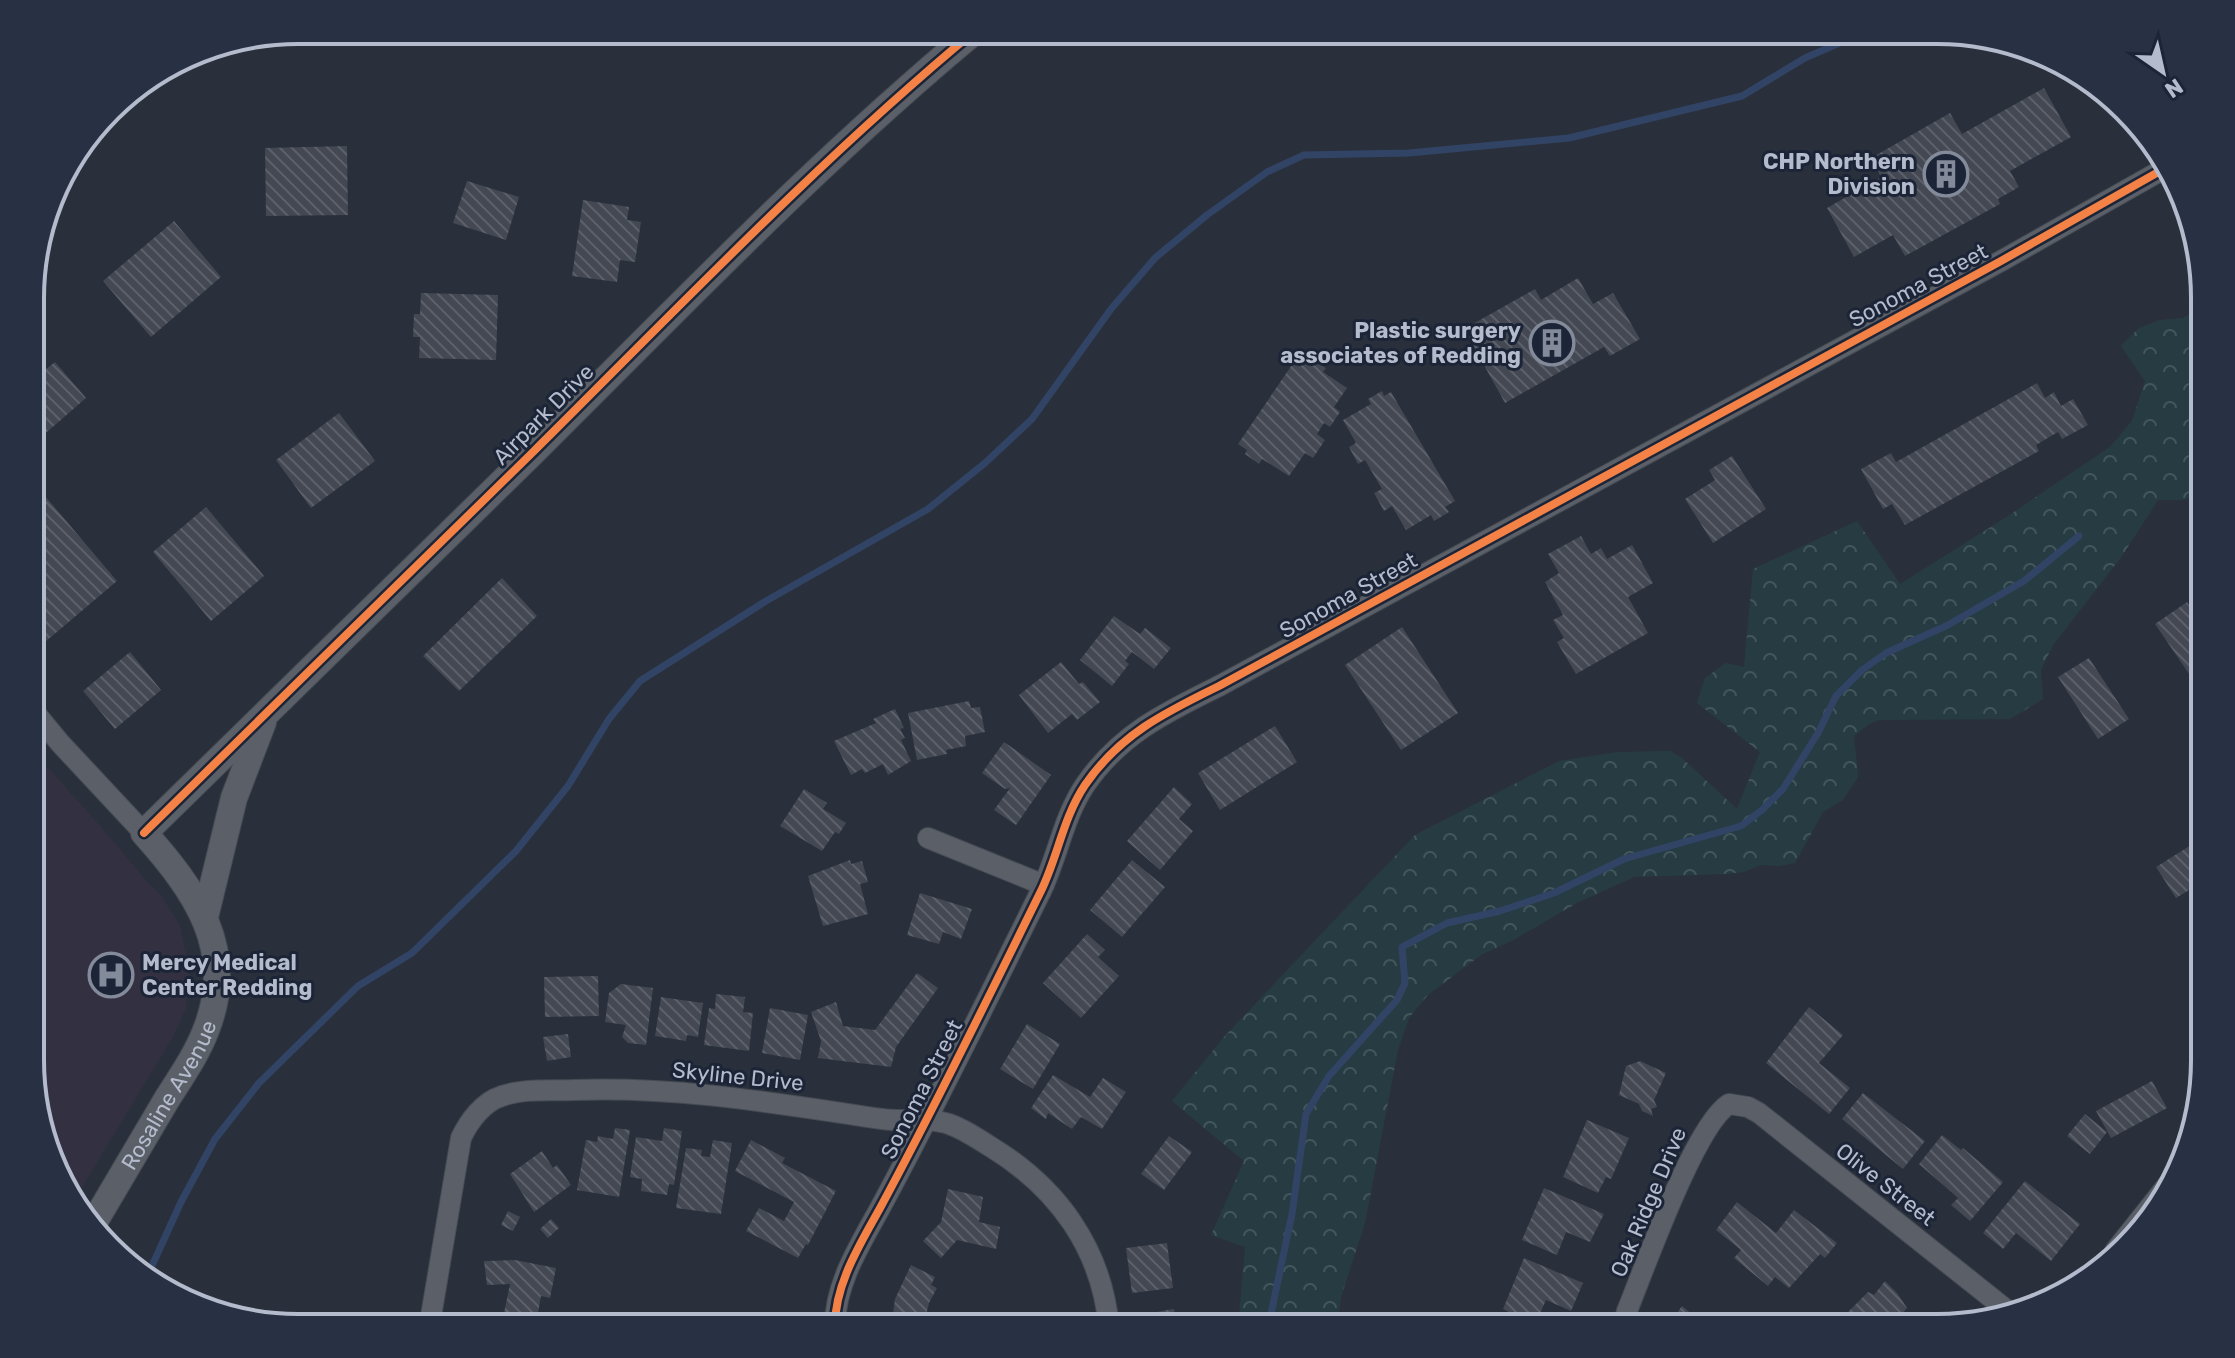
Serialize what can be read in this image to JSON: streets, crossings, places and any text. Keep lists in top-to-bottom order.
{
  "streets": {
    "street": [
      "Sonoma Street",
      "Airpark Drive",
      "Skyline Drive",
      "Rosaline Avenue",
      "Olive Street",
      "Oak Ridge Drive"
    ]
  },
  "crossings": [
    ["Sonoma Street", "Skyline Drive"],
    ["Airpark Drive", "Rosaline Avenue"],
    ["Olive Street", "Oak Ridge Drive"]
  ],
  "places": {
    "building": ["CHP Northern Division", "Plastic surgery associates of Redding"],
    "hospital": ["Mercy Medical Center Redding"]
  },
  "north": "bottom right"
}
